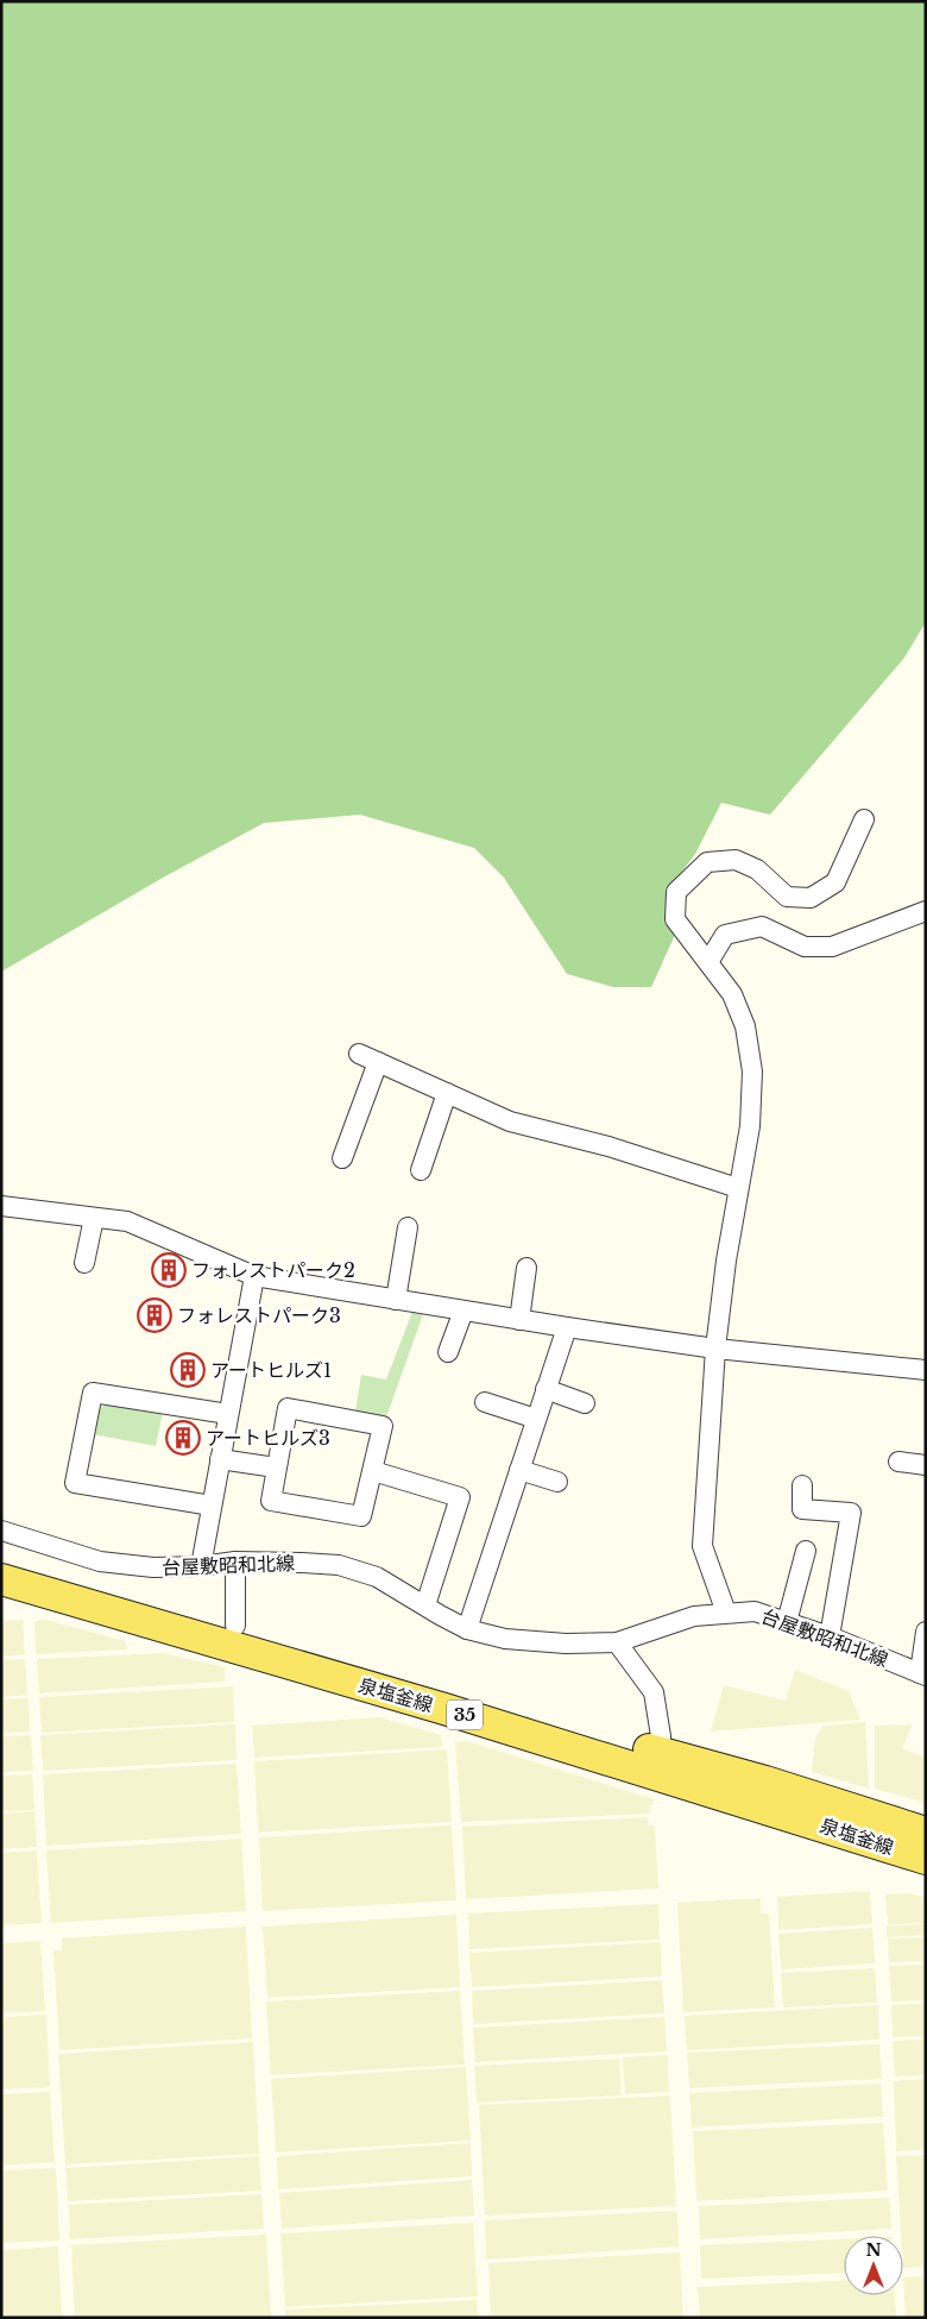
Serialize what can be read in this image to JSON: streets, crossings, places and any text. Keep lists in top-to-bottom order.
{
  "streets": {
    "main road": ["泉塩釜線", "35"],
    "street": ["台屋敷昭和北線"]
  },
  "places": {
    "building": [
      "フォレストパーク2",
      "フォレストパーク3",
      "アートヒルズ1",
      "アートヒルズ3"
    ]
  },
  "north": "top"
}
